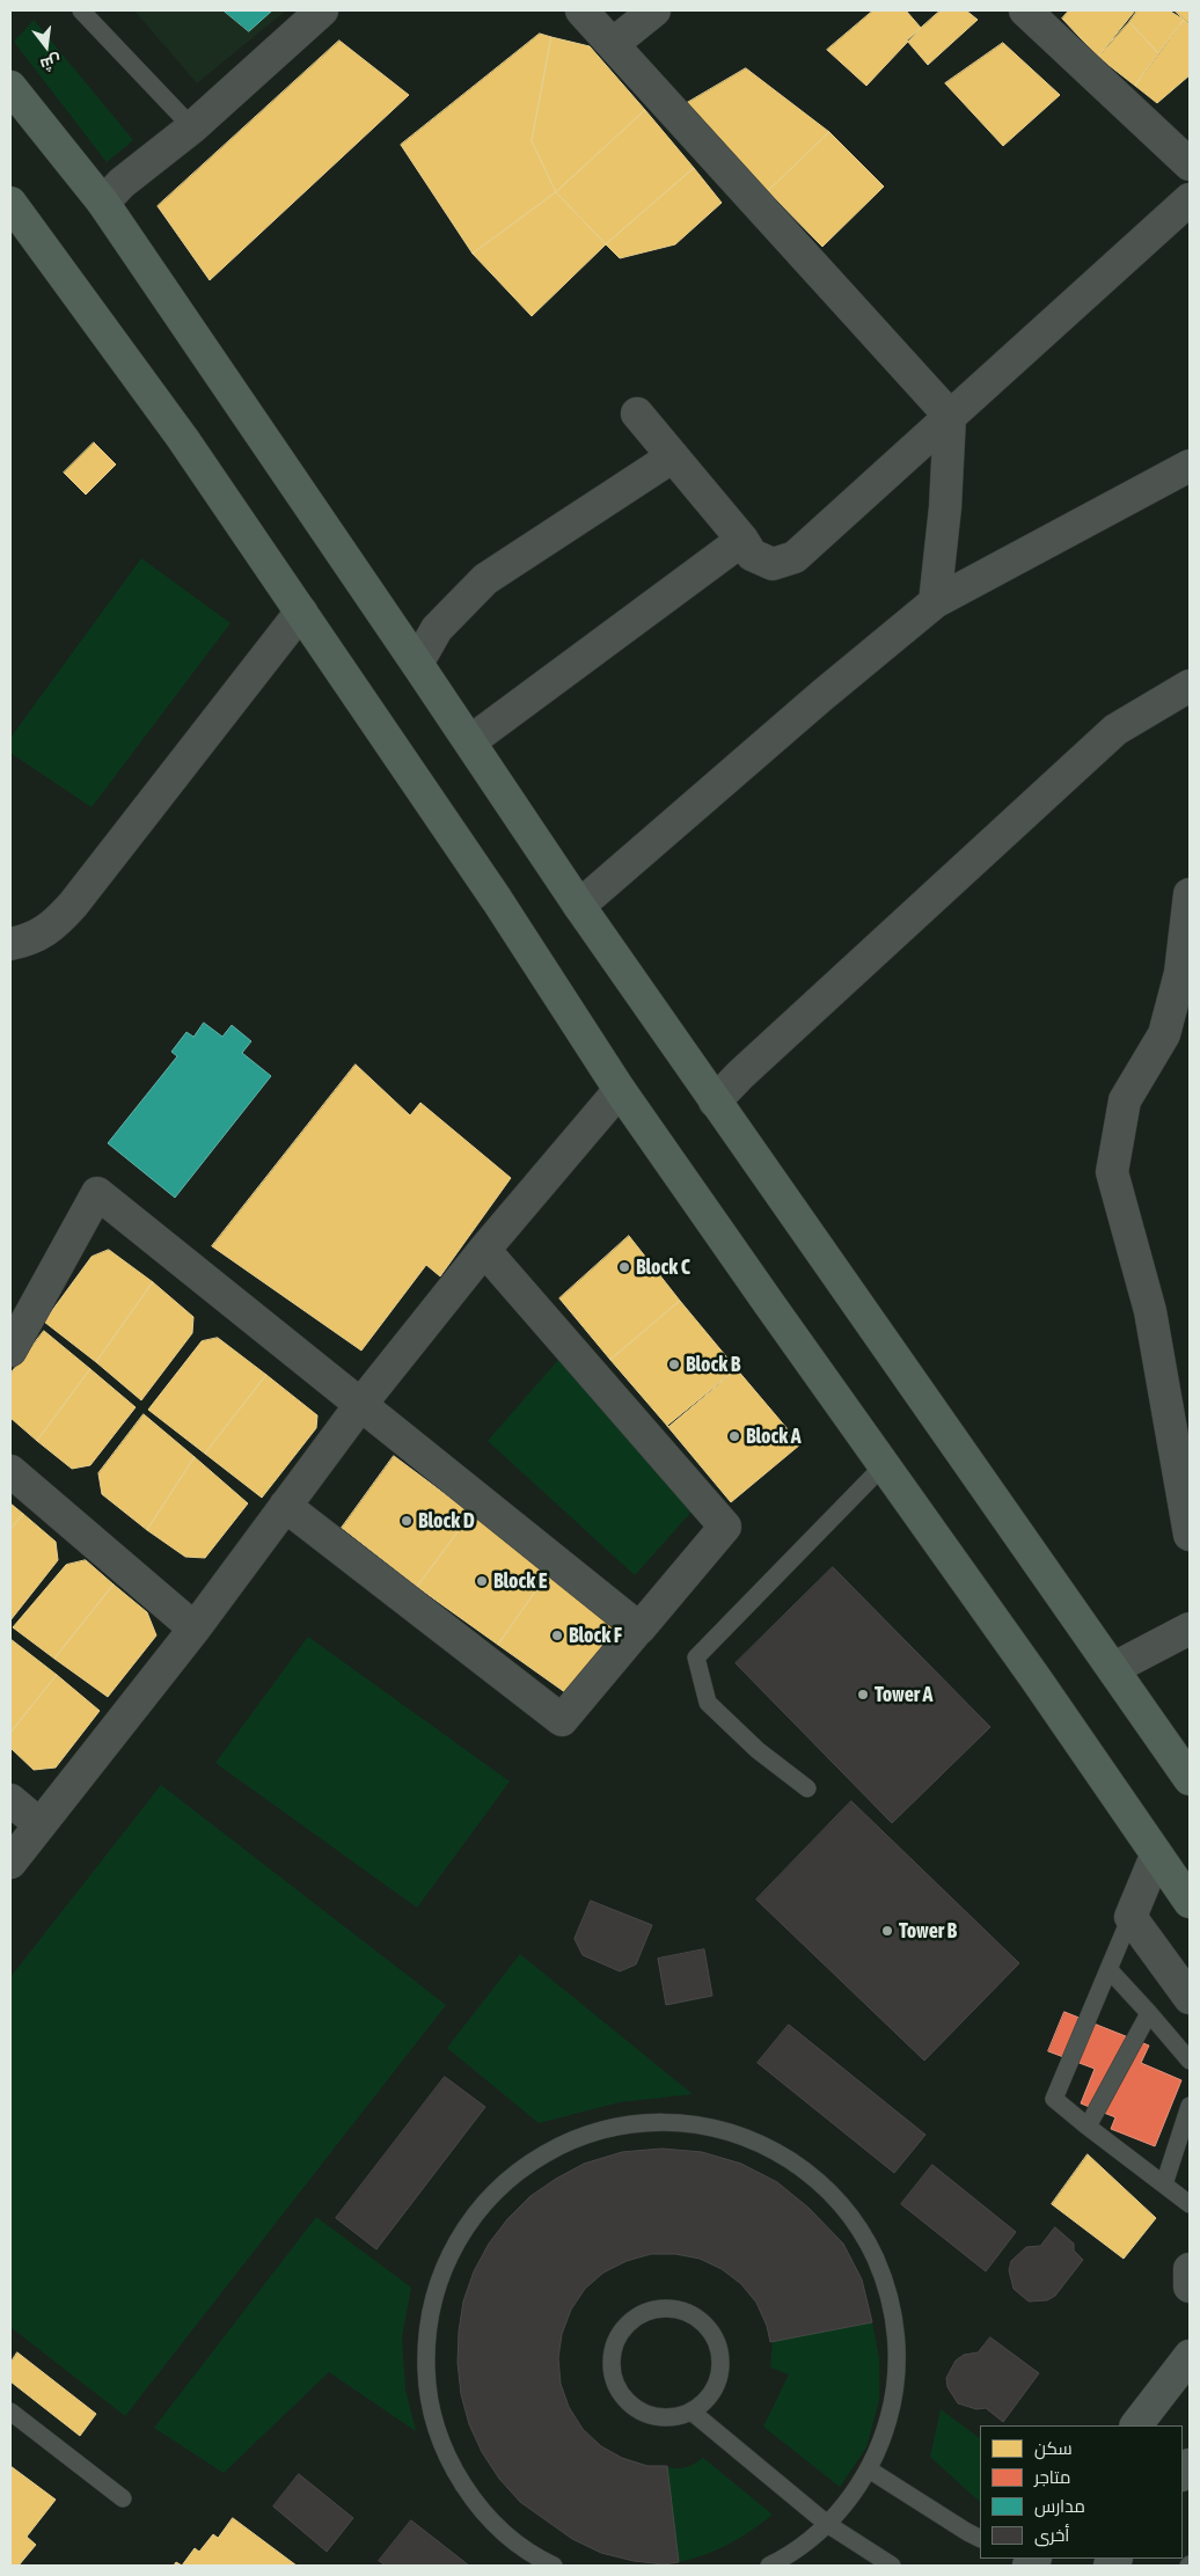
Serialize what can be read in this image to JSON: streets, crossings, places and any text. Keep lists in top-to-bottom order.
{
  "places": [
    "Block C",
    "Block B",
    "Block A",
    "Block D",
    "Block E",
    "Block F",
    "Tower A",
    "Tower B"
  ],
  "legend": [
    "سكن",
    "متاجر",
    "مدارس",
    "أخرى"
  ],
  "north": "bottom"
}
